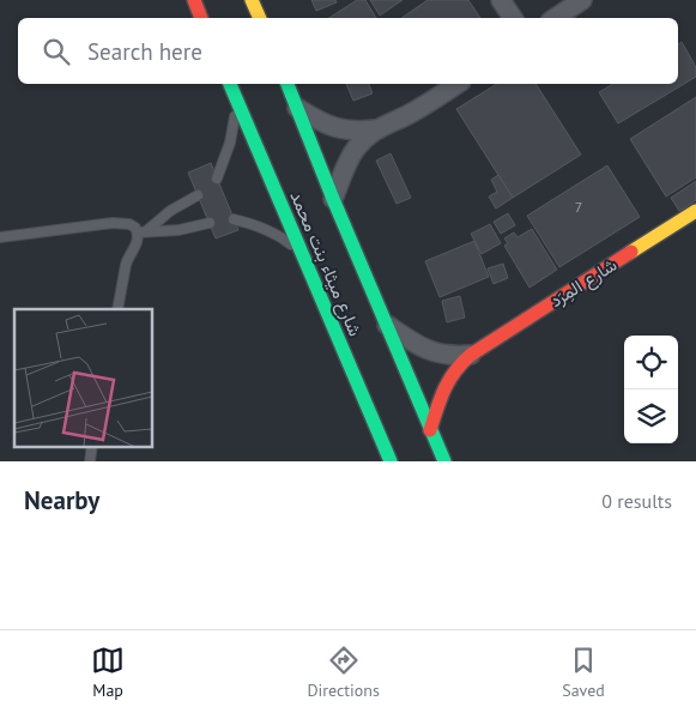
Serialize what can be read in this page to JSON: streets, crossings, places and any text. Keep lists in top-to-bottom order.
{
  "streets": {
    "main road": ["شارع ميثاء بنت محمد", "شارع المِرَد"]
  },
  "crossings": [
    ["شارع ميثاء بنت محمد", "شارع المِرَد"]
  ],
  "house_numbers": ["7"],
  "page": {
    "search": "Search here",
    "heading": ["Nearby", "0 results"],
    "nav": ["Map", "Directions", "Saved"]
  }
}
